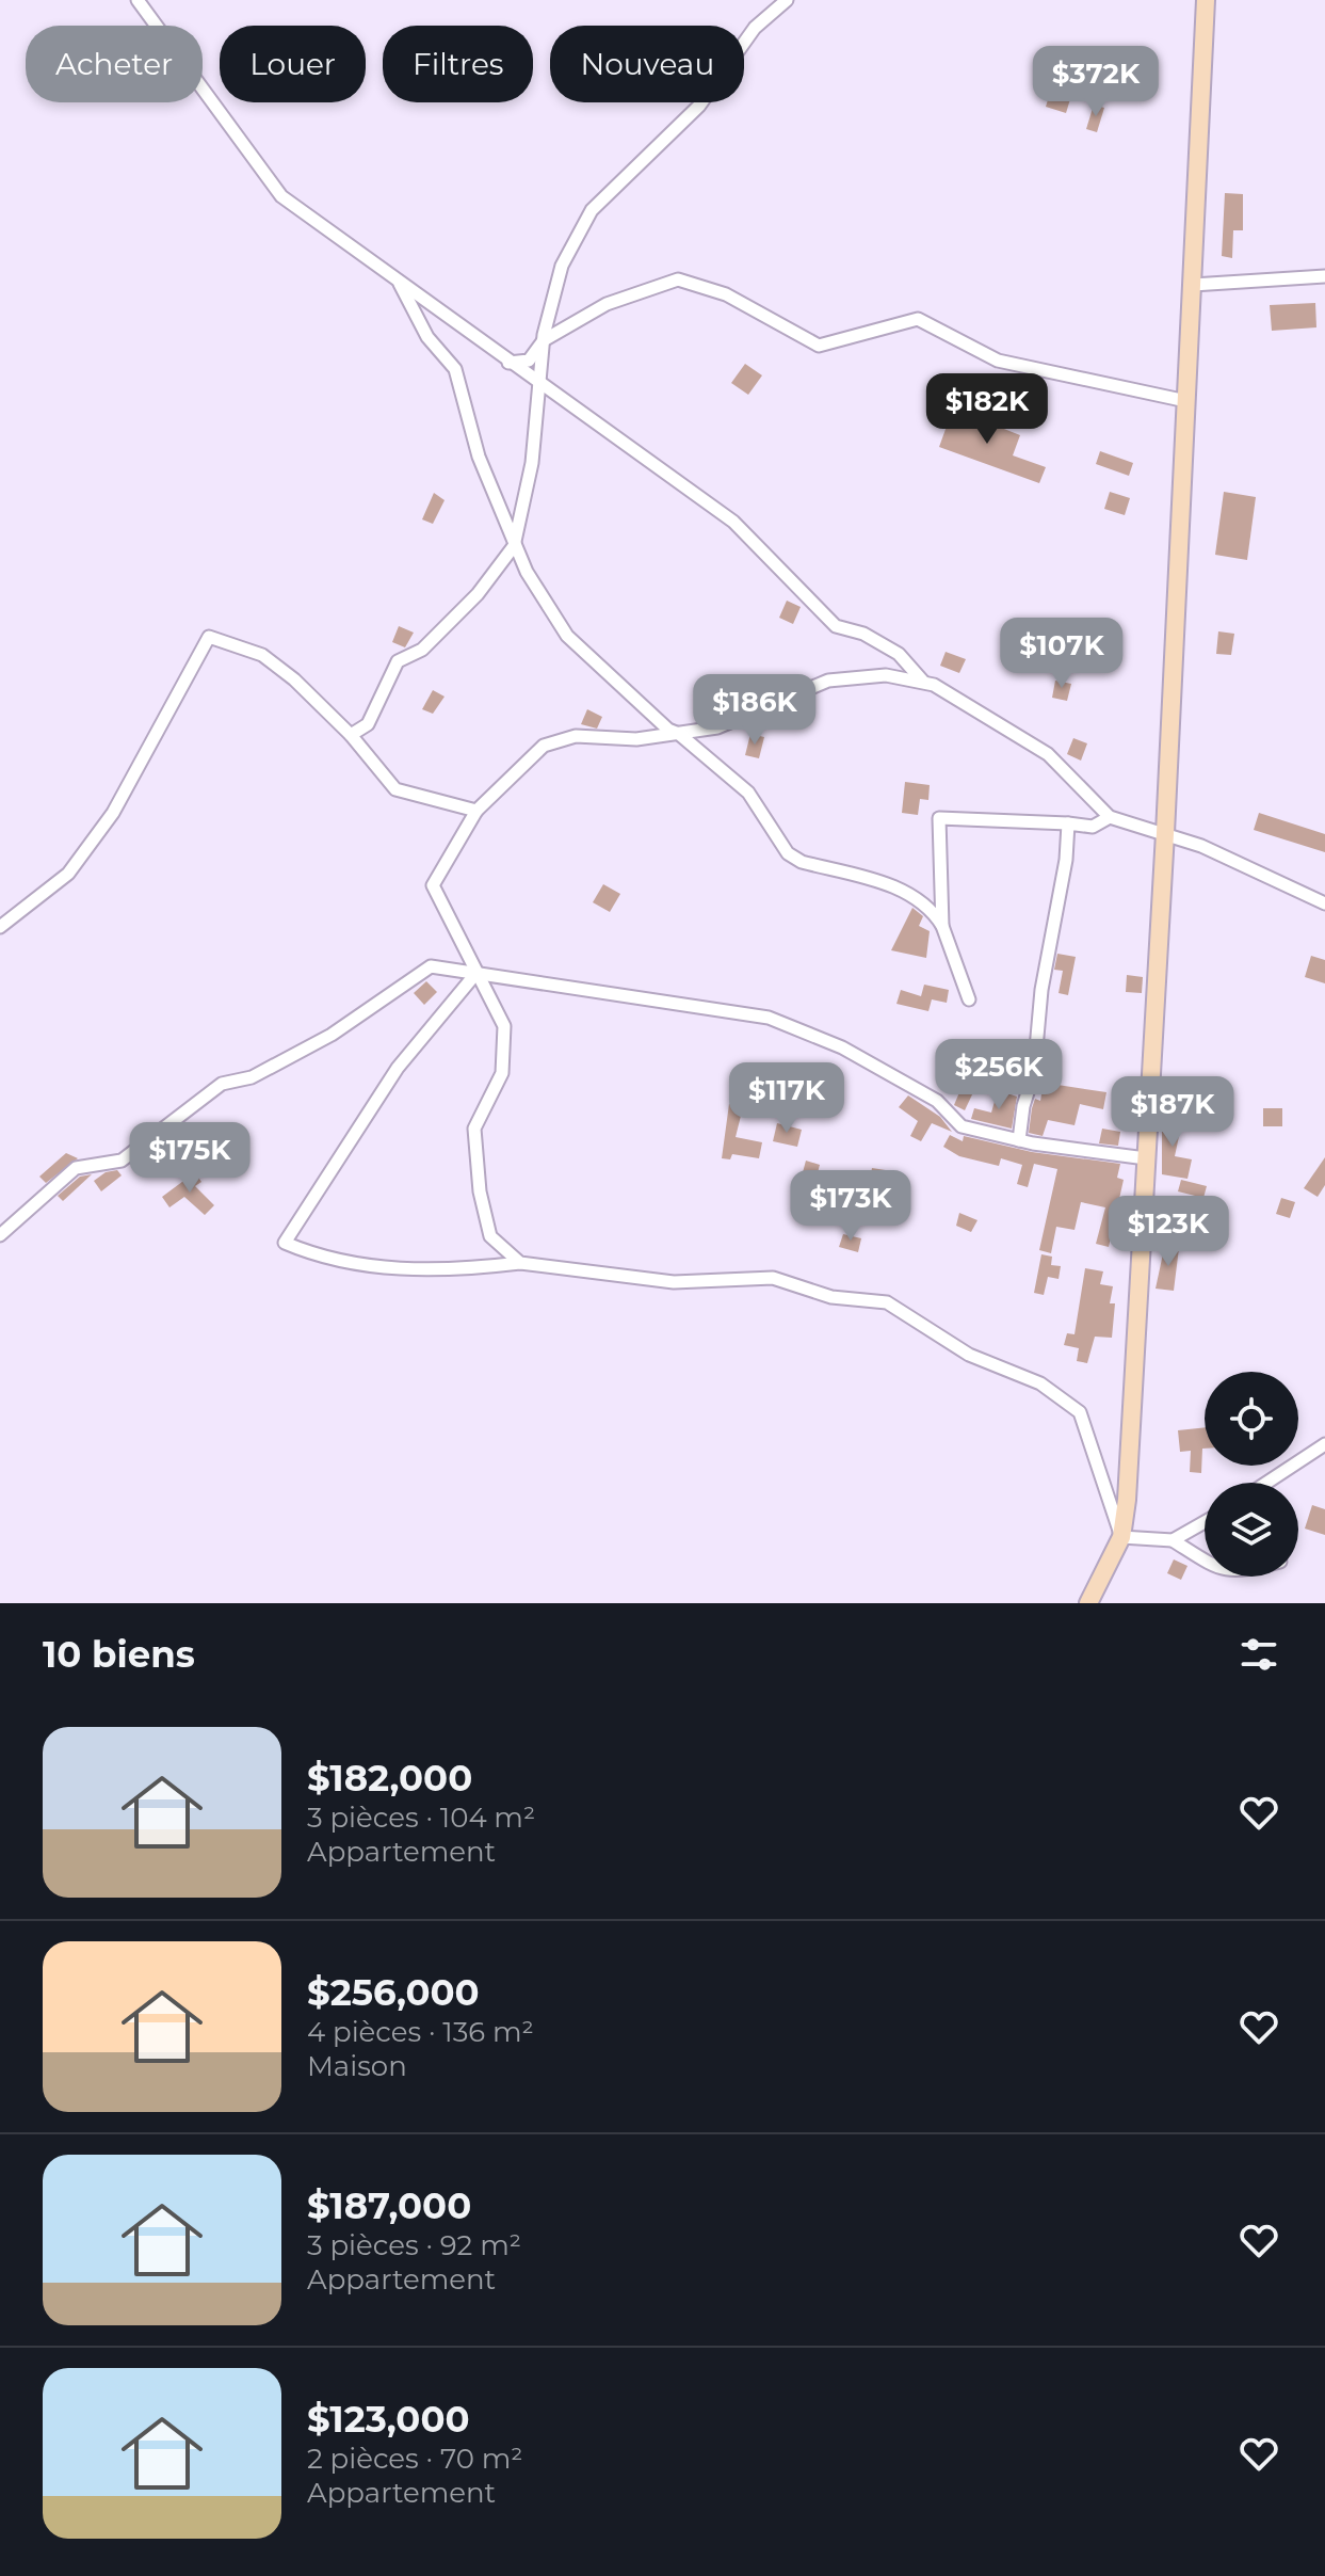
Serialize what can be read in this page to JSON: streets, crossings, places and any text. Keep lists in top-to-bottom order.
{
  "page": {
    "chip": [
      "Acheter",
      "Louer",
      "Filtres",
      "Nouveau"
    ],
    "price": [
      "$372K",
      "$182K",
      "$107K",
      "$186K",
      "$256K",
      "$117K",
      "$187K",
      "$175K",
      "$173K",
      "$123K"
    ],
    "heading": "10 biens",
    "list": [
      {
        "name": "$182,000",
        "note": "3 pièces · 104 m² · Appartement"
      },
      {
        "name": "$256,000",
        "note": "4 pièces · 136 m² · Maison"
      },
      {
        "name": "$187,000",
        "note": "3 pièces · 92 m² · Appartement"
      },
      {
        "name": "$123,000",
        "note": "2 pièces · 70 m² · Appartement"
      }
    ]
  }
}
